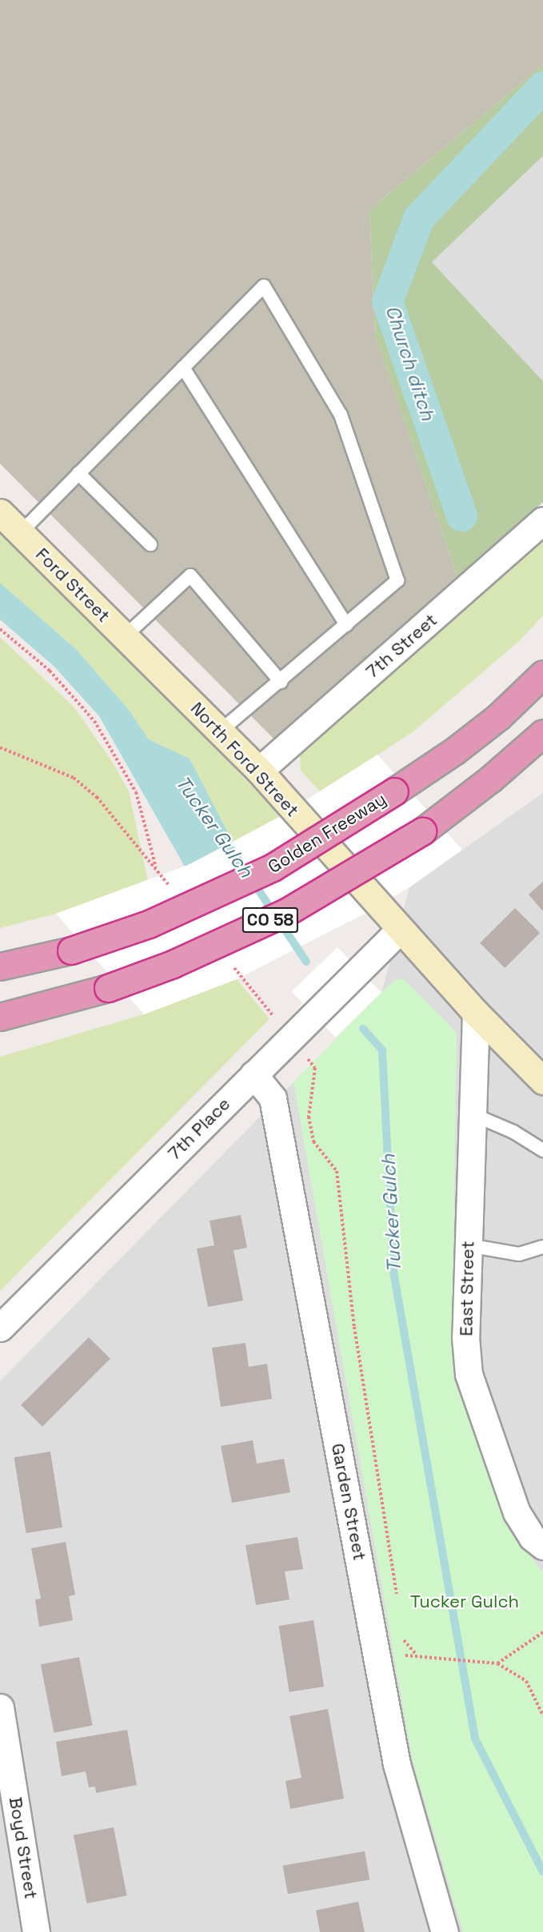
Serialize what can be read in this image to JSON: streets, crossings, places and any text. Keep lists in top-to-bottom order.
{
  "streets": {
    "highway": ["Golden Freeway", "CO 58"],
    "street": [
      "Ford Street",
      "7th Street",
      "North Ford Street",
      "7th Place",
      "East Street",
      "Garden Street",
      "Boyd Street"
    ]
  },
  "crossings": [
    ["Ford Street", "North Ford Street"],
    ["7th Street", "North Ford Street"],
    ["North Ford Street", "7th Place"],
    ["North Ford Street", "East Street"],
    ["7th Place", "Garden Street"]
  ],
  "water": ["Church ditch", "Tucker Gulch"],
  "parks": ["Tucker Gulch"]
}
